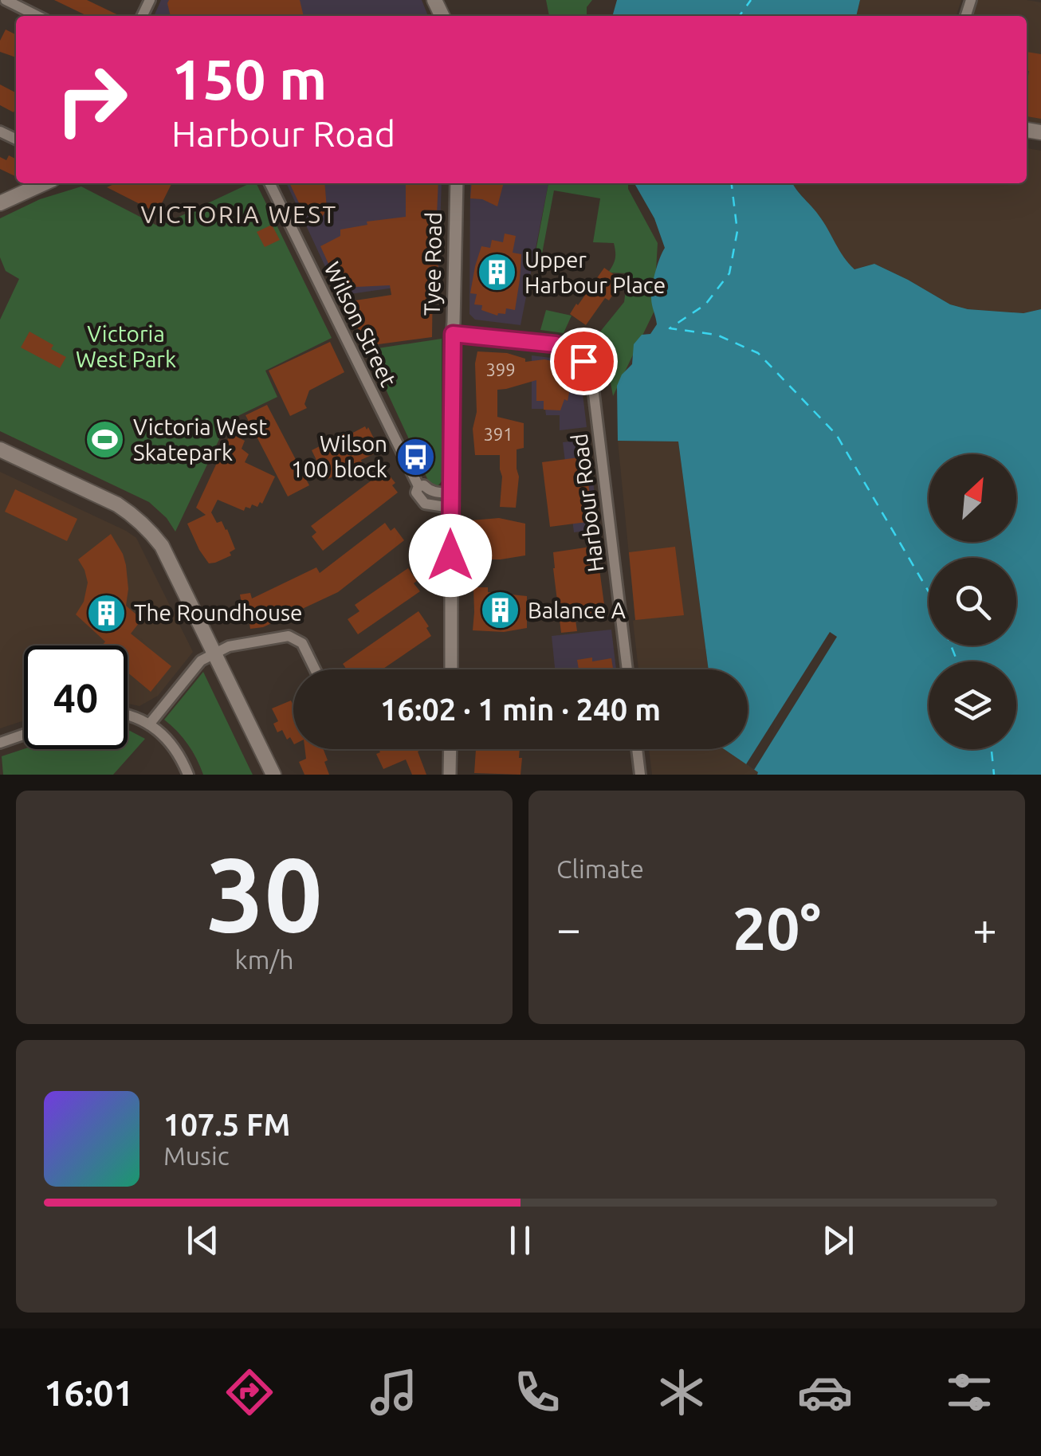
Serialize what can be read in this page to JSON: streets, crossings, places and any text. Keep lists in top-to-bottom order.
{
  "streets": {
    "street": ["Tyee Road", "Wilson Street", "Harbour Road"]
  },
  "crossings": [
    ["Tyee Road", "Wilson Street"],
    ["Tyee Road", "Harbour Road"]
  ],
  "districts": ["VICTORIA WEST"],
  "parks": ["Victoria West Park"],
  "places": {
    "building": ["Upper Harbour Place", "Balance A", "The Roundhouse"],
    "sports": ["Victoria West Skatepark"],
    "bus stop": ["Wilson 100 block"]
  },
  "house_numbers": ["399", "391"],
  "north": "top right",
  "page": {
    "turn": ["150 m", "Harbour Road"],
    "limit": "40",
    "trip": "16:02 · 1 min · 240 m",
    "tile": [
      ["30", "km/h"],
      "Climate"
    ],
    "heat": ["−", "20°", "+"],
    "song": ["107.5 FM", "Music"],
    "tabs": "16:01"
  }
}
